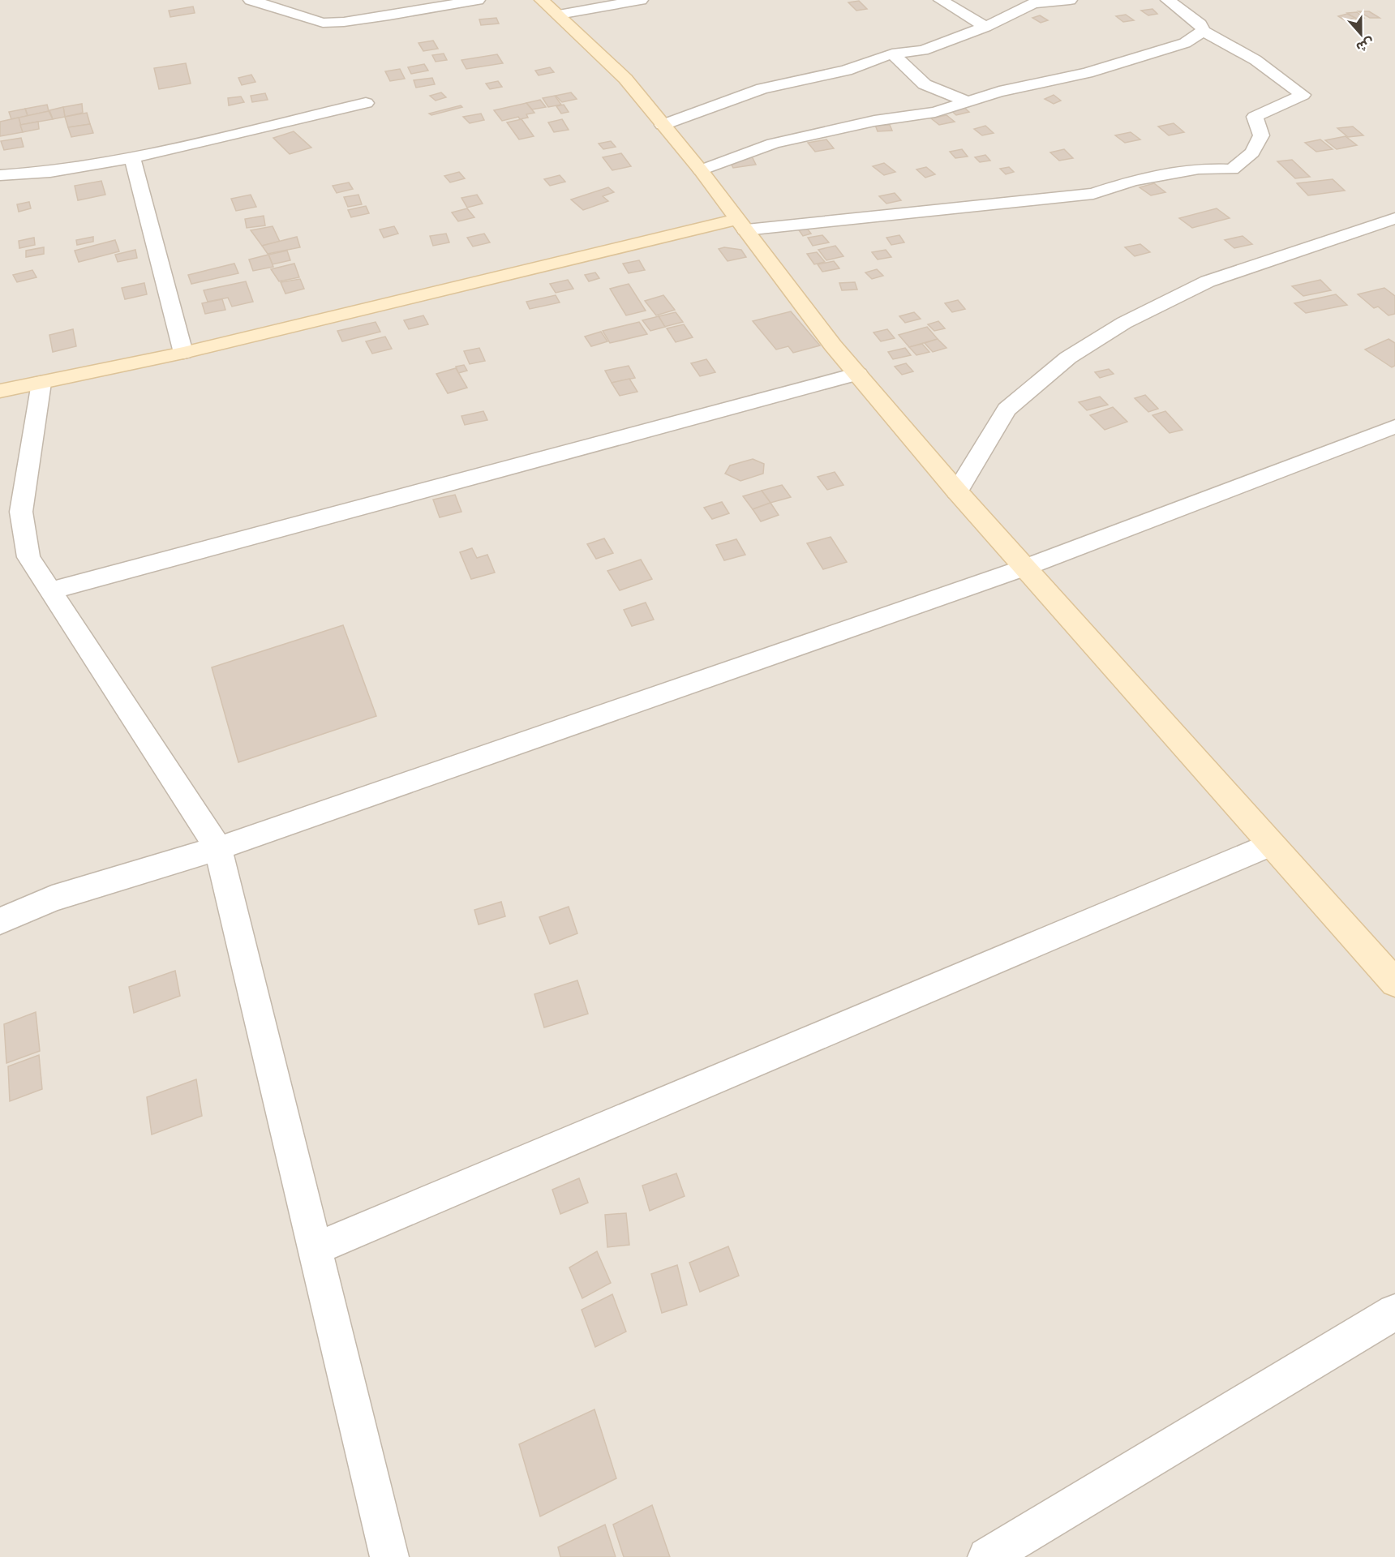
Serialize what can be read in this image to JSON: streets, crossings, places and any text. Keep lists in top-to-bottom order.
{
  "north": "bottom"
}
